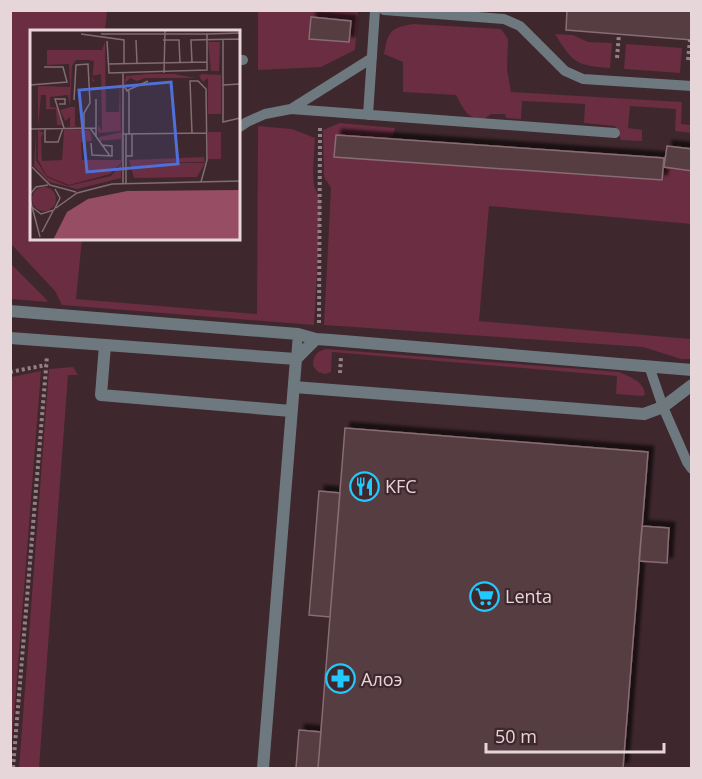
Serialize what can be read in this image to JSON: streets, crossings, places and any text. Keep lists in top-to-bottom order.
{
  "places": {
    "restaurant": ["KFC"],
    "supermarket": ["Lenta"],
    "pharmacy": ["Алоэ"]
  },
  "scale_bar": "50 m"
}
